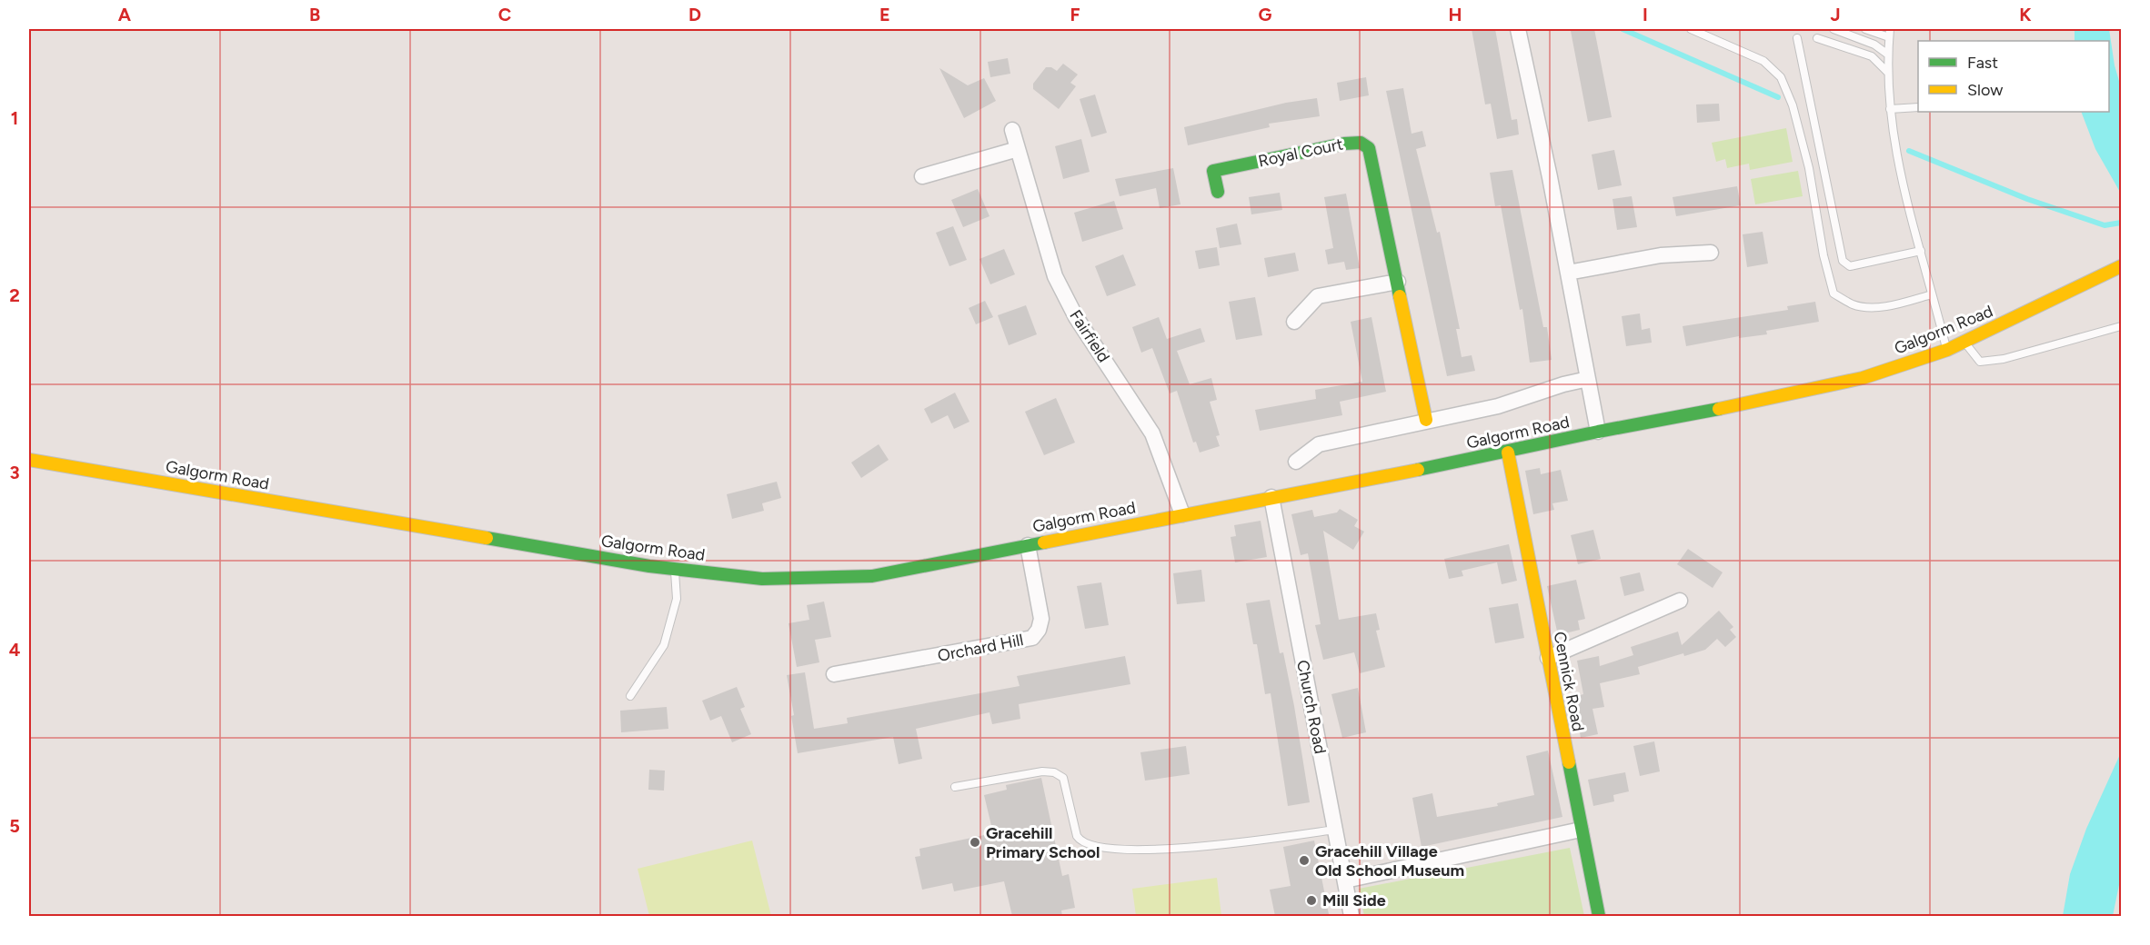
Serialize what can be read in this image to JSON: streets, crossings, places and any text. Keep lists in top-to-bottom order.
{
  "streets": {
    "main road": ["Royal Court", "Galgorm Road", "Cennick Road"],
    "street": ["Fairfield", "Orchard Hill", "Church Road"]
  },
  "crossings": [
    ["Galgorm Road", "Fairfield"],
    ["Galgorm Road", "Orchard Hill"],
    ["Galgorm Road", "Cennick Road"],
    ["Galgorm Road", "Church Road"]
  ],
  "places": ["Gracehill Primary School", "Gracehill Village Old School Museum", "Mill Side"],
  "legend": ["Fast", "Slow"],
  "grid": {
    "columns": [
      "A",
      "B",
      "C",
      "D",
      "E",
      "F",
      "G",
      "H",
      "I",
      "J",
      "K"
    ],
    "rows": [
      "1",
      "2",
      "3",
      "4",
      "5"
    ]
  }
}
